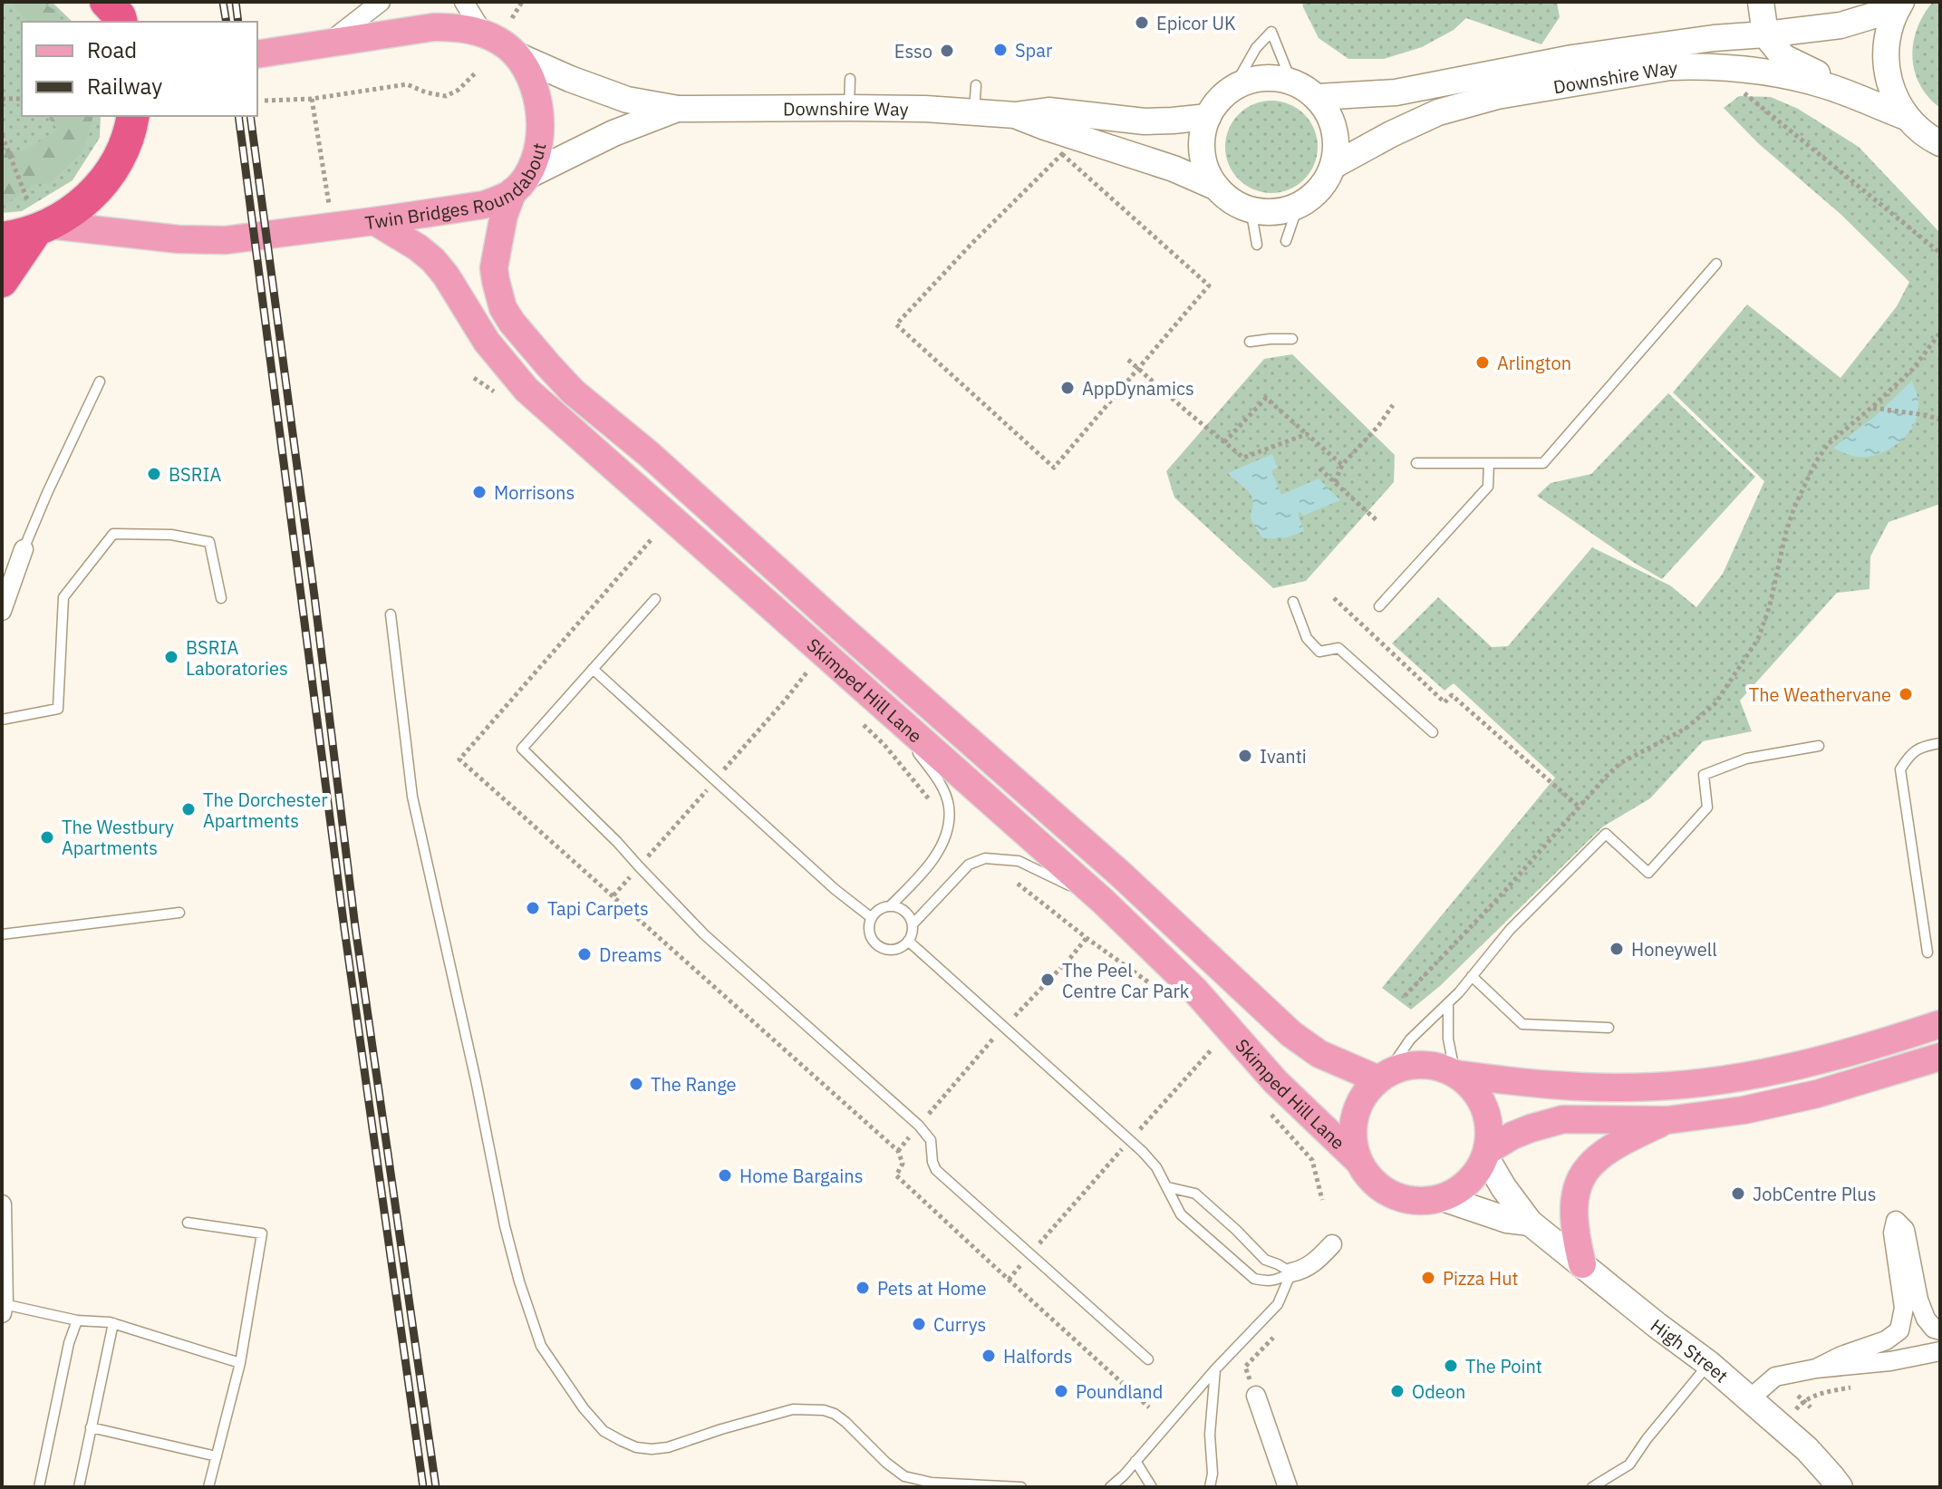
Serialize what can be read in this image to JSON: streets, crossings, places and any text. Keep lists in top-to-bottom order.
{
  "streets": {
    "highway": ["Twin Bridges Roundabout"],
    "main road": ["Skimped Hill Lane"],
    "street": ["Downshire Way", "High Street"]
  },
  "crossings": [
    ["Downshire Way", "Twin Bridges Roundabout"],
    ["Downshire Way", "Skimped Hill Lane"],
    ["Twin Bridges Roundabout", "Skimped Hill Lane"],
    ["Skimped Hill Lane", "High Street"]
  ],
  "places": [
    "Epicor UK",
    "Spar",
    "Esso",
    "Arlington",
    "AppDynamics",
    "BSRIA",
    "Morrisons",
    "BSRIA Laboratories",
    "The Weathervane",
    "Ivanti",
    "The Dorchester Apartments",
    "The Westbury Apartments",
    "Tapi Carpets",
    "Honeywell",
    "Dreams",
    "The Peel Centre Car Park",
    "The Range",
    "Home Bargains",
    "JobCentre Plus",
    "Pizza Hut",
    "Pets at Home",
    "Currys",
    "Halfords",
    "The Point",
    "Poundland",
    "Odeon"
  ],
  "legend": ["Road", "Railway"]
}
